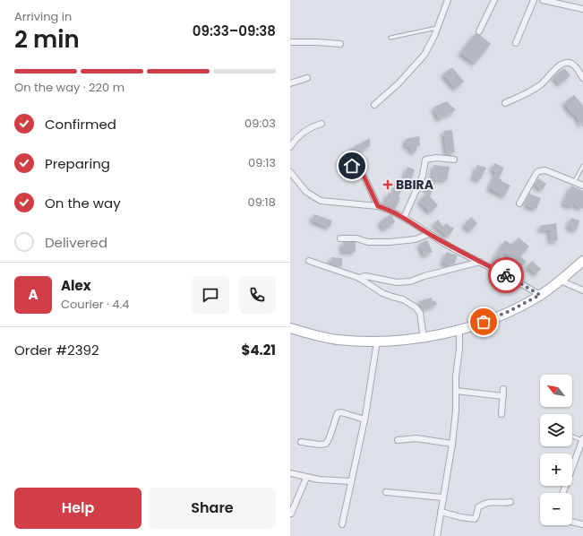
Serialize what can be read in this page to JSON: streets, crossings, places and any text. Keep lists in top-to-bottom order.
{
  "places": {
    "health": ["BBIRA"]
  },
  "north": "top left",
  "page": {
    "heading": ["2 min", "Arriving in", "09:33–09:38"],
    "panel": [
      "Alex",
      "Courier · 4.4",
      "Order #2392",
      "$4.21"
    ],
    "bar": "On the way · 220 m",
    "list": [
      ["Confirmed", "09:03"],
      ["Preparing", "09:13"],
      ["On the way", "09:18"],
      "Delivered"
    ],
    "round": "A",
    "map_buttons": ["+", "−"],
    "buttons": ["Help", "Share"]
  }
}
